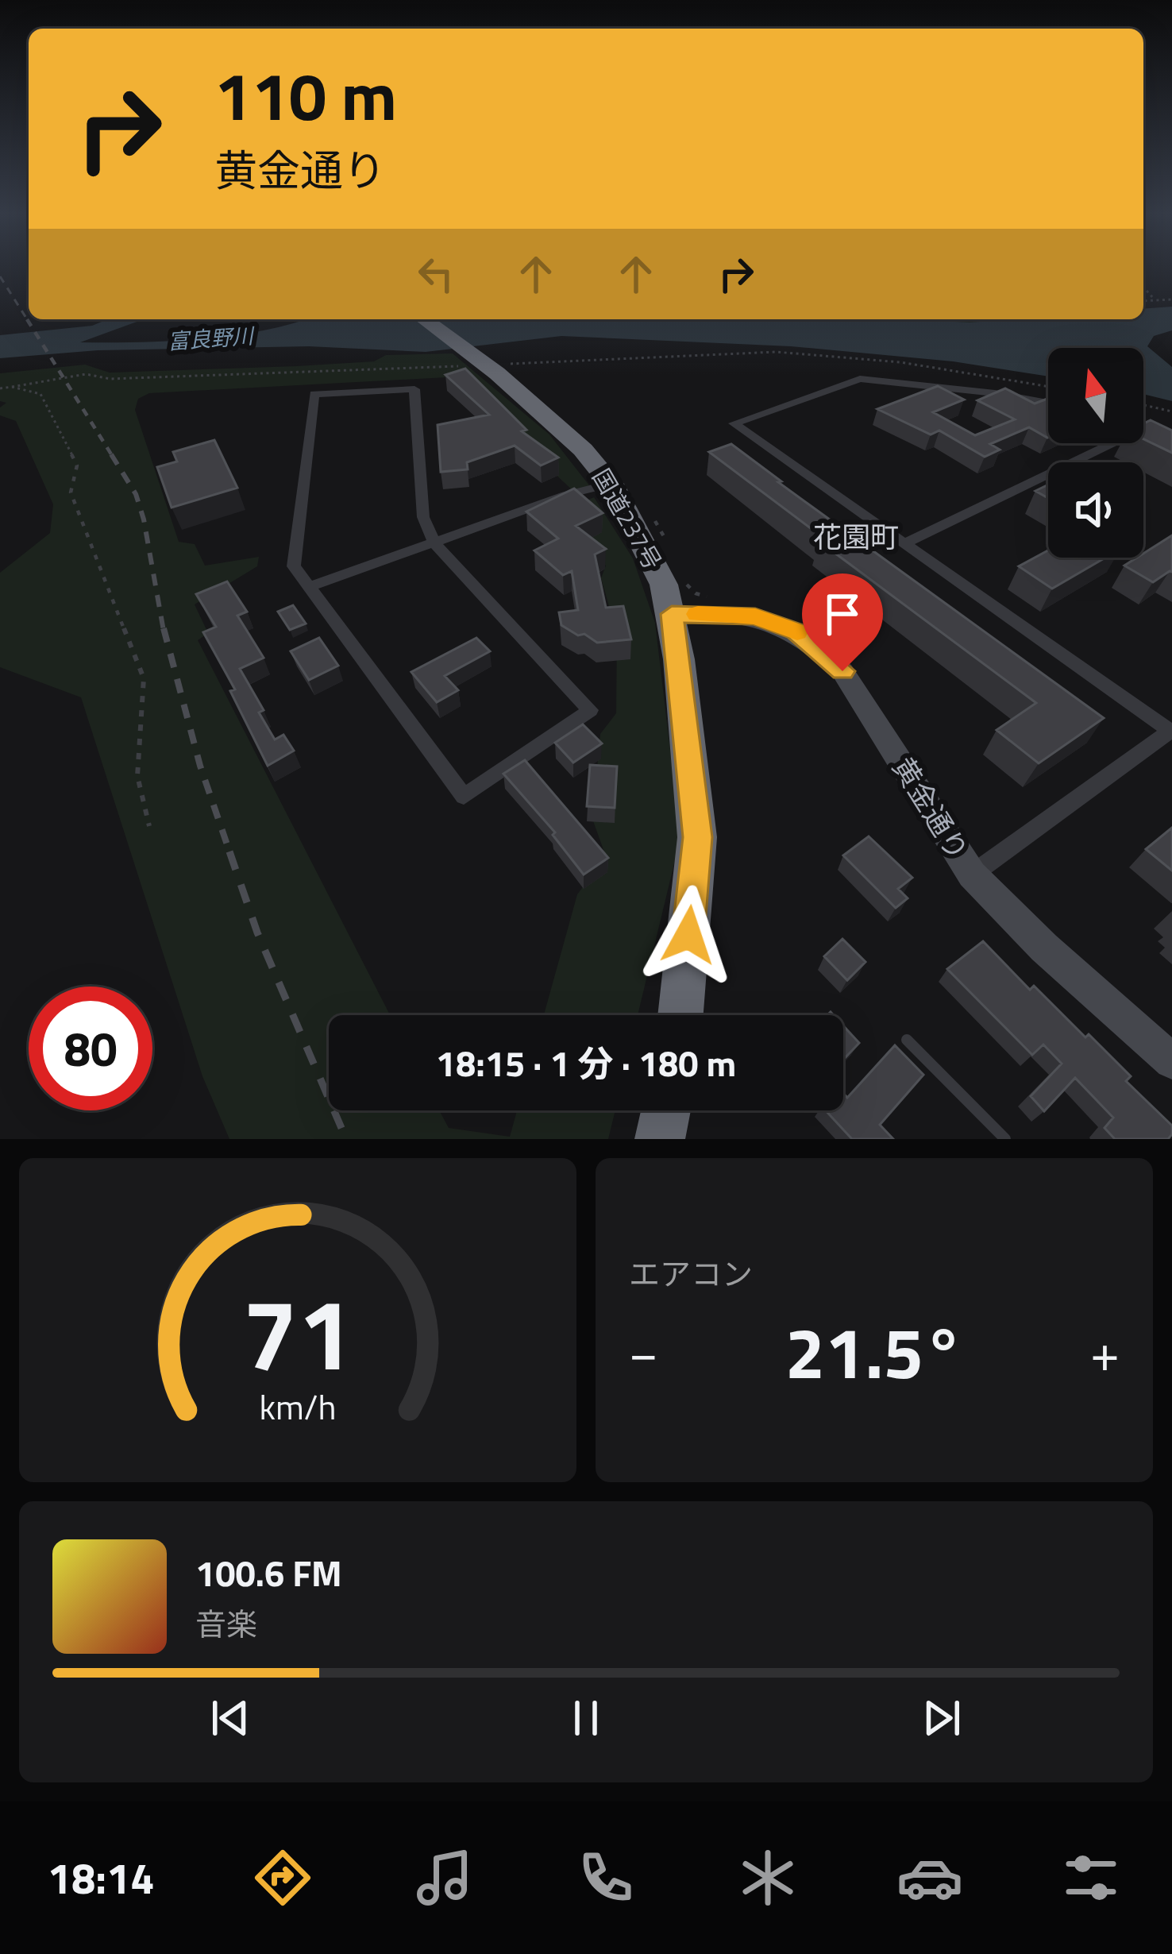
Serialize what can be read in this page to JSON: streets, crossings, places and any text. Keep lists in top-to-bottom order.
{
  "streets": {
    "highway": ["国道237号"],
    "street": ["黄金通り"]
  },
  "crossings": [
    ["国道237号", "黄金通り"]
  ],
  "districts": ["花園町"],
  "water": ["富良野川"],
  "north": "top",
  "page": {
    "turn": ["110 m", "黄金通り"],
    "limit": "80",
    "trip": "18:15 · 1 分 · 180 m",
    "tile": "エアコン",
    "heat": ["−", "21.5°", "+"],
    "song": ["100.6 FM", "音楽"],
    "tabs": "18:14",
    "gauge": ["71", "km/h"]
  }
}
